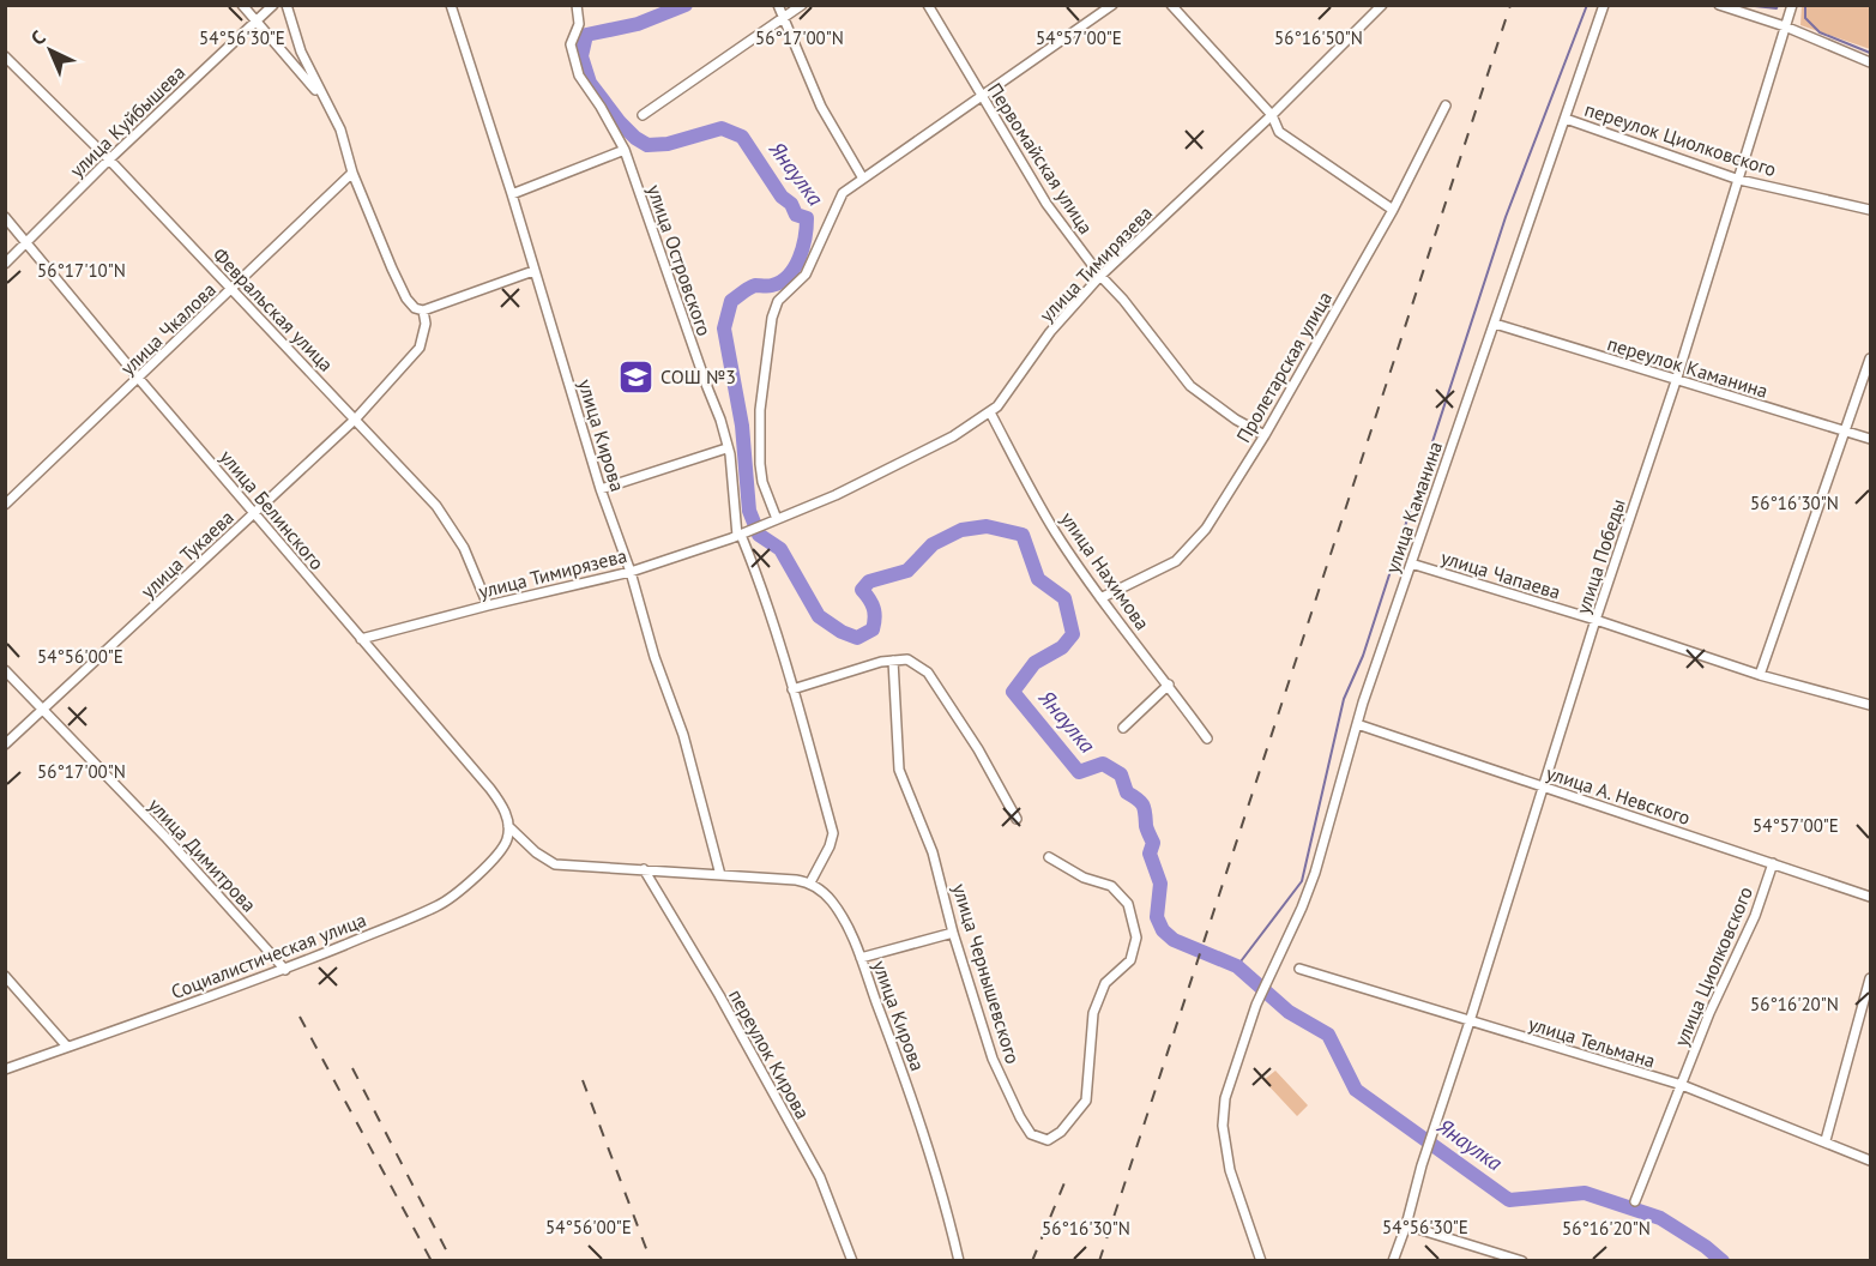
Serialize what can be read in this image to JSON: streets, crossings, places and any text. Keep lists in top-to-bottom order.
{
  "streets": {
    "street": [
      "улица Куйбышева",
      "переулок Циолковского",
      "Первомайская улица",
      "улица Островского",
      "улица Тимирязева",
      "Февральская улица",
      "улица Чкалова",
      "Пролетарская улица",
      "переулок Каманина",
      "улица Кирова",
      "улица Каманина",
      "улица Белинского",
      "улица Тукаева",
      "улица Победы",
      "улица Нахимова",
      "улица Чапаева",
      "улица А. Невского",
      "улица Димитрова",
      "Социалистическая улица",
      "улица Циолковского",
      "улица Чернышевского",
      "улица Тельмана",
      "переулок Кирова"
    ]
  },
  "crossings": [
    ["улица Куйбышева", "Февральская улица"],
    ["улица Куйбышева", "улица Белинского"],
    ["переулок Циолковского", "улица Каманина"],
    ["переулок Циолковского", "улица Победы"],
    ["Первомайская улица", "улица Тимирязева"],
    ["Первомайская улица", "Пролетарская улица"],
    ["улица Островского", "улица Тимирязева"],
    ["улица Островского", "улица Кирова"],
    ["улица Тимирязева", "Февральская улица"],
    ["улица Тимирязева", "улица Кирова"],
    ["улица Тимирязева", "улица Белинского"],
    ["улица Тимирязева", "улица Нахимова"],
    ["Февральская улица", "улица Чкалова"],
    ["Февральская улица", "улица Тукаева"],
    ["улица Чкалова", "улица Белинского"],
    ["Пролетарская улица", "улица Нахимова"],
    ["переулок Каманина", "улица Каманина"],
    ["переулок Каманина", "улица Победы"],
    ["улица Каманина", "улица Чапаева"],
    ["улица Каманина", "улица А. Невского"],
    ["улица Белинского", "улица Тукаева"],
    ["улица Белинского", "Социалистическая улица"],
    ["улица Тукаева", "улица Димитрова"],
    ["улица Победы", "улица Чапаева"],
    ["улица Победы", "улица А. Невского"],
    ["улица Победы", "улица Тельмана"],
    ["улица А. Невского", "улица Циолковского"],
    ["улица Димитрова", "Социалистическая улица"],
    ["улица Циолковского", "улица Тельмана"]
  ],
  "water": ["Янаулка"],
  "places": {
    "school or university": ["СОШ №3"]
  },
  "north": "top left",
  "coordinates": [
    "56°17'00\"N",
    "56°16'50\"N",
    "54°57'00\"E",
    "54°56'30\"E",
    "56°17'10\"N",
    "56°16'30\"N",
    "54°56'00\"E",
    "56°16'20\"N"
  ]
}
